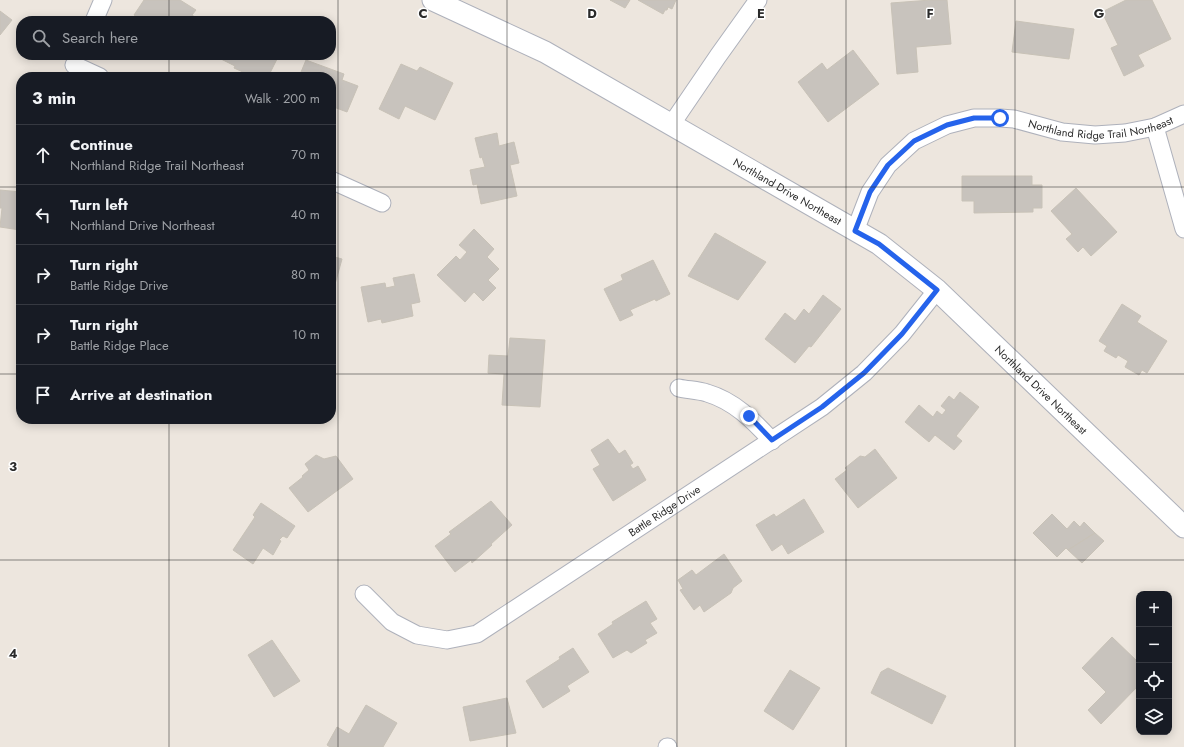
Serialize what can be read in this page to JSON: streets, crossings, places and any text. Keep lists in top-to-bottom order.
{
  "streets": {
    "street": ["Northland Ridge Trail Northeast", "Northland Drive Northeast", "Battle Ridge Drive"]
  },
  "crossings": [
    ["Northland Ridge Trail Northeast", "Northland Drive Northeast"],
    ["Northland Drive Northeast", "Battle Ridge Drive"]
  ],
  "page": {
    "search": "Search here",
    "heading": ["3 min", "Walk · 200 m"],
    "list": [
      ["Continue", "Northland Ridge Trail Northeast", "70 m"],
      ["Turn left", "Northland Drive Northeast", "40 m"],
      ["Turn right", "Battle Ridge Drive", "80 m"],
      ["Turn right", "Battle Ridge Place", "10 m"],
      "Arrive at destination"
    ],
    "map_buttons": ["+", "−"]
  },
  "grid": {
    "columns": [
      "C",
      "D",
      "E",
      "F",
      "G"
    ],
    "rows": ["3", "4"]
  }
}
